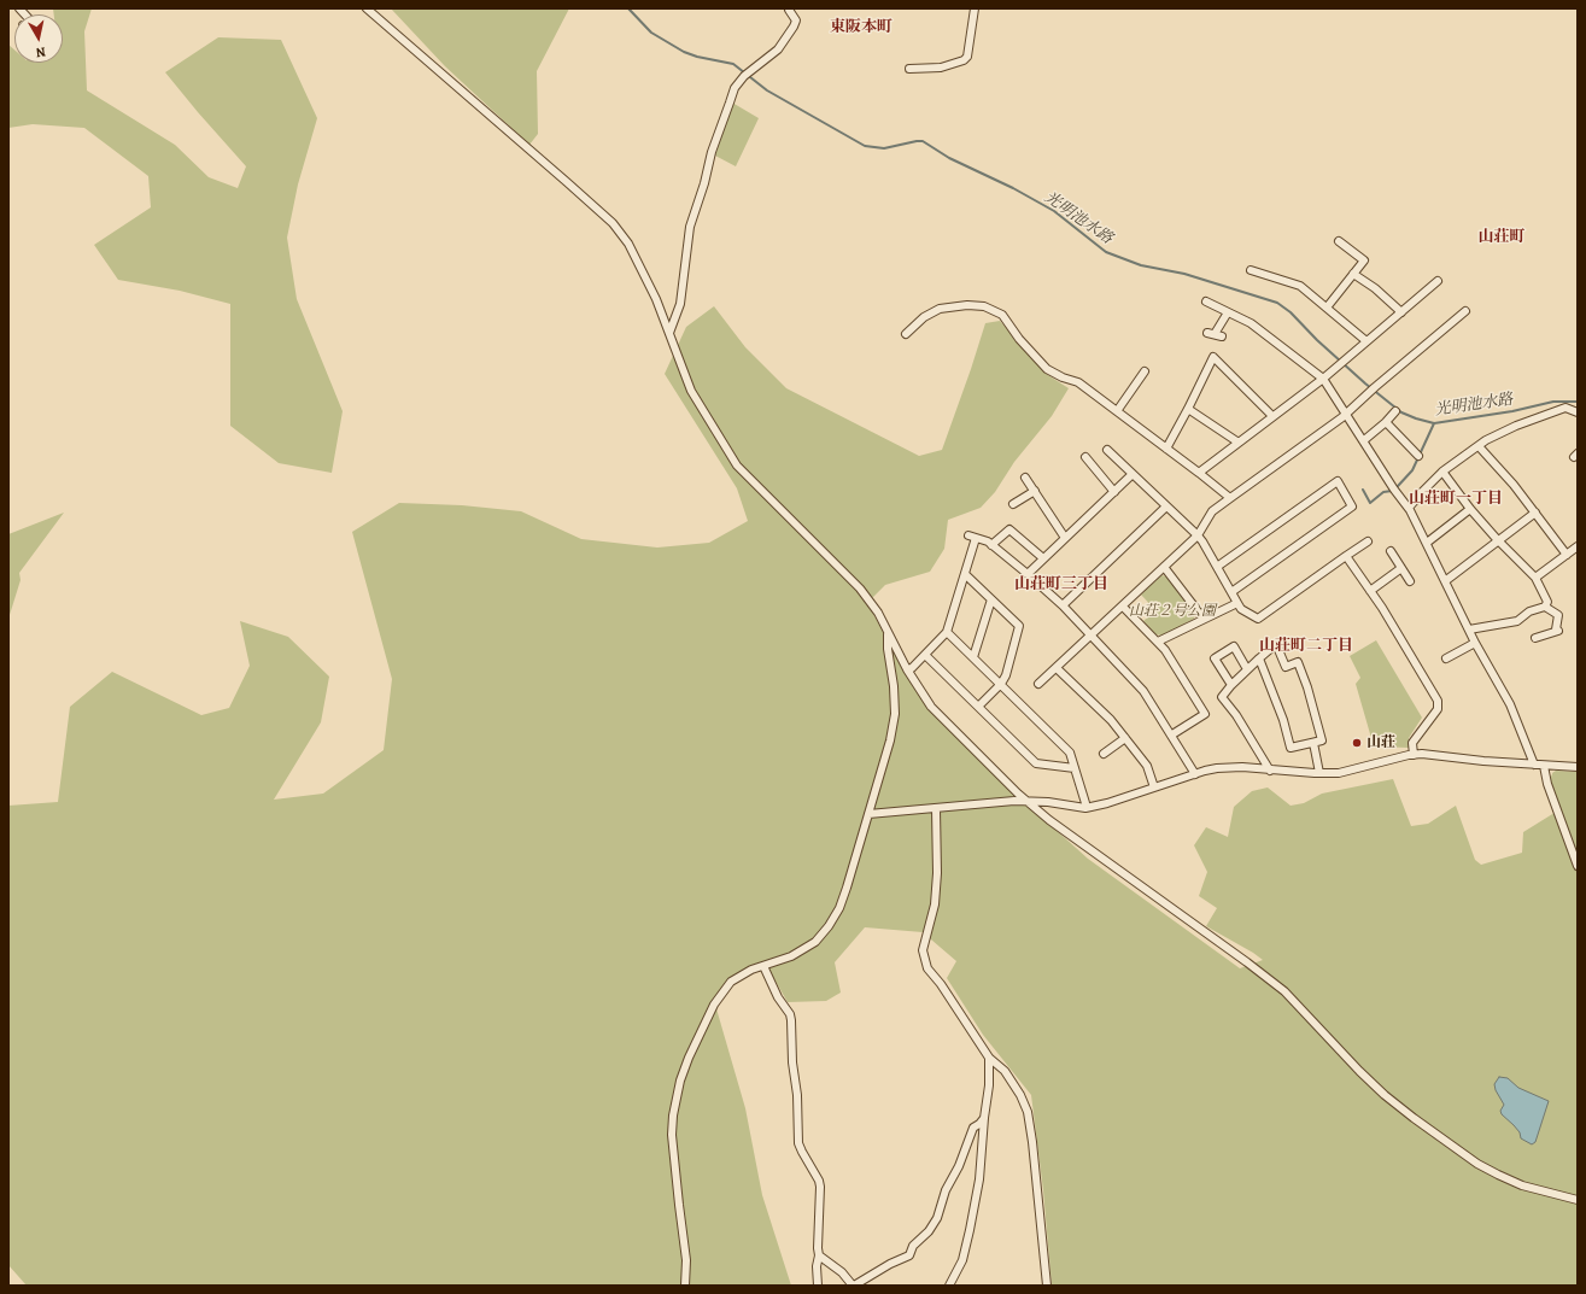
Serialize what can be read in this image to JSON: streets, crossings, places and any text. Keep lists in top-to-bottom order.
{
  "districts": [
    "東阪本町",
    "山荘町",
    "山荘町一丁目",
    "山荘町三丁目",
    "山荘町二丁目"
  ],
  "water": ["光明池水路"],
  "parks": ["山荘２号公園"],
  "places": ["山荘"],
  "north": "bottom"
}
